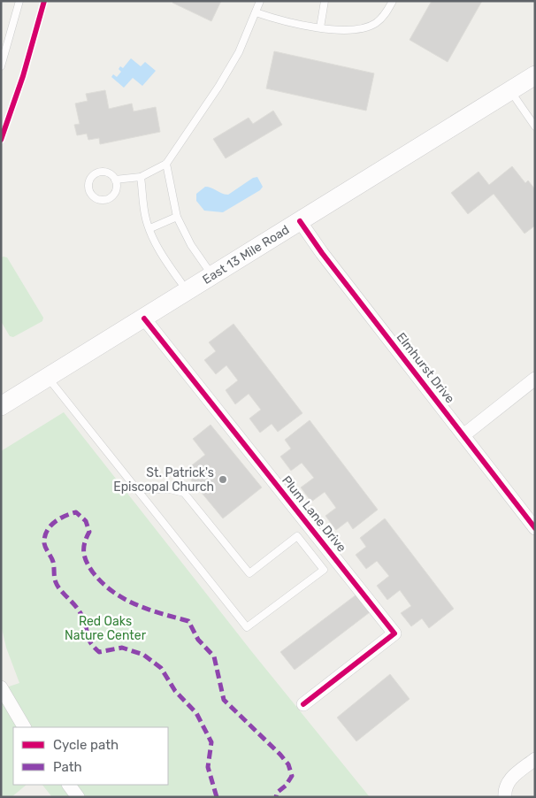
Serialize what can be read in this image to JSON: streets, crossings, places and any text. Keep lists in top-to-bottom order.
{
  "streets": {
    "main road": ["East 13 Mile Road"],
    "street": ["Elmhurst Drive", "Plum Lane Drive"]
  },
  "crossings": [
    ["East 13 Mile Road", "Elmhurst Drive"],
    ["East 13 Mile Road", "Plum Lane Drive"]
  ],
  "parks": ["Red Oaks Nature Center"],
  "places": ["St. Patrick's Episcopal Church"],
  "legend": ["Cycle path", "Path"]
}
